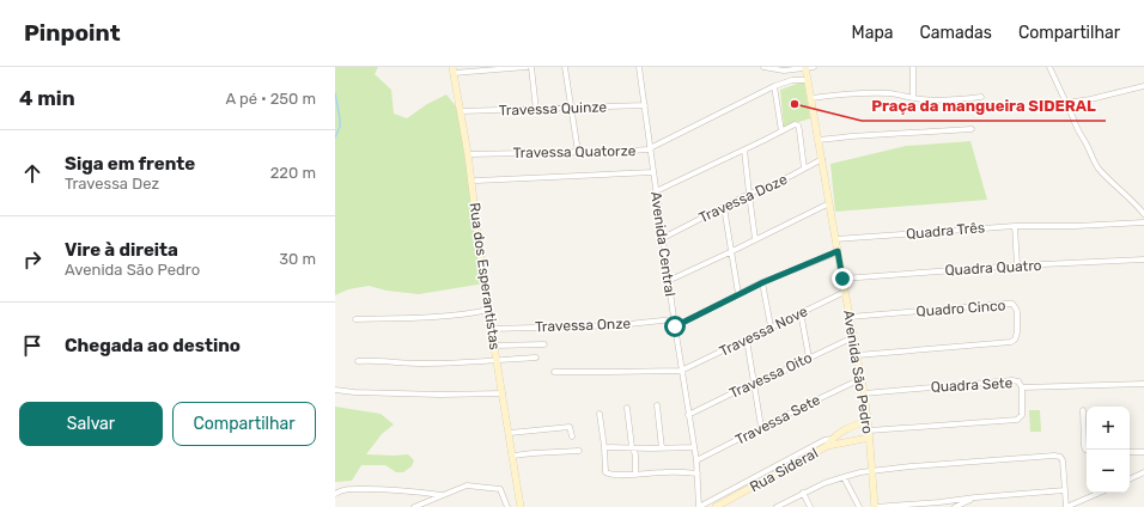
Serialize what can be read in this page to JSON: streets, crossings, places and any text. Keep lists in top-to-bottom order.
{
  "streets": {
    "main road": ["Rua dos Esperantistas", "Avenida São Pedro", "Rua Sideral"],
    "street": [
      "Travessa Quinze",
      "Travessa Quatorze",
      "Travessa Doze",
      "Quadra Três",
      "Avenida Central",
      "Quadra Quatro",
      "Quadro Cinco",
      "Travessa Onze",
      "Travessa Nove",
      "Travessa Oito",
      "Quadra Sete",
      "Travessa Sete"
    ]
  },
  "crossings": [
    ["Travessa Quinze", "Avenida Central"],
    ["Travessa Quinze", "Rua dos Esperantistas"],
    ["Travessa Quatorze", "Avenida Central"],
    ["Travessa Quatorze", "Rua dos Esperantistas"],
    ["Travessa Quatorze", "Avenida São Pedro"],
    ["Travessa Doze", "Avenida Central"],
    ["Travessa Doze", "Avenida São Pedro"],
    ["Quadra Três", "Avenida São Pedro"],
    ["Avenida Central", "Travessa Onze"],
    ["Avenida Central", "Travessa Nove"],
    ["Avenida Central", "Travessa Oito"],
    ["Avenida Central", "Travessa Sete"],
    ["Quadra Quatro", "Avenida São Pedro"],
    ["Rua dos Esperantistas", "Travessa Onze"],
    ["Quadro Cinco", "Avenida São Pedro"],
    ["Travessa Nove", "Avenida São Pedro"],
    ["Avenida São Pedro", "Travessa Oito"],
    ["Avenida São Pedro", "Quadra Sete"],
    ["Avenida São Pedro", "Travessa Sete"],
    ["Avenida São Pedro", "Rua Sideral"],
    ["Quadra Sete", "Rua Sideral"]
  ],
  "places": ["Praça da mangueira SIDERAL"],
  "page": {
    "header": "Pinpoint",
    "nav": ["Mapa", "Camadas", "Compartilhar"],
    "heading": ["4 min", "A pé · 250 m"],
    "list": [
      ["Siga em frente", "Travessa Dez", "220 m"],
      ["Vire à direita", "Avenida São Pedro", "30 m"],
      "Chegada ao destino"
    ],
    "buttons": ["Salvar", "Compartilhar"],
    "map_buttons": ["+", "−"]
  }
}
